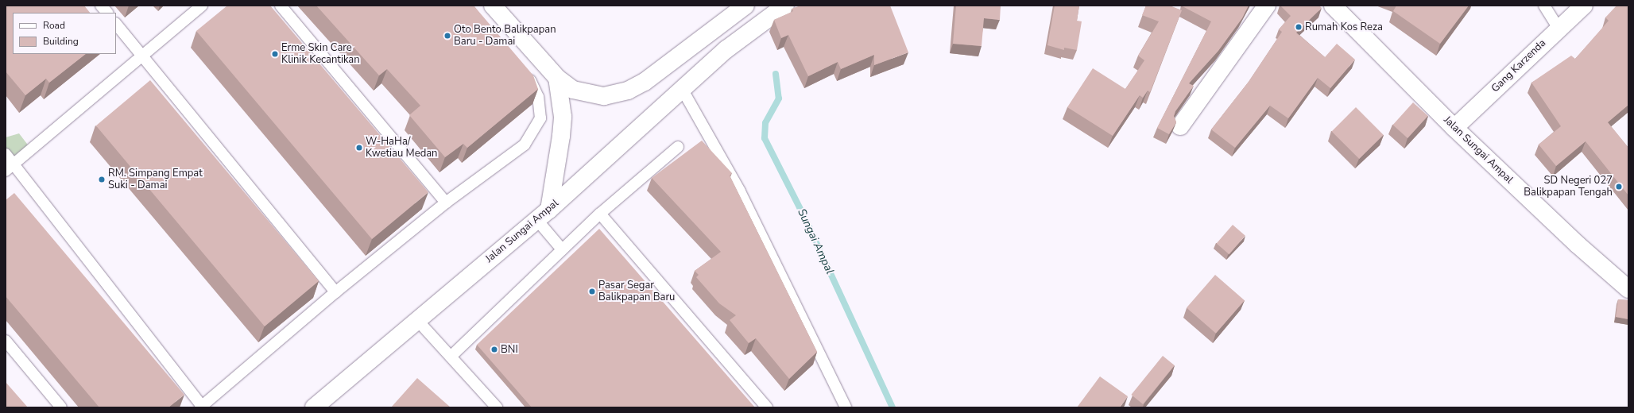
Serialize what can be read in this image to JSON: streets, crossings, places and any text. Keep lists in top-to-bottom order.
{
  "streets": {
    "main road": ["Gang Karzenda", "Jalan Sungai Ampal"]
  },
  "crossings": [
    ["Gang Karzenda", "Jalan Sungai Ampal"]
  ],
  "water": ["Sungai Ampal"],
  "places": [
    "Rumah Kos Reza",
    "Oto Bento Balikpapan Baru - Damai",
    "Erme Skin Care Klinik Kecantikan",
    "W-HaHa/ Kwetiau Medan",
    "RM. Simpang Empat Suki - Damai",
    "SD Negeri 027 Balikpapan Tengah",
    "Pasar Segar Balikpapan Baru",
    "BNI"
  ],
  "legend": ["Road", "Building"]
}
